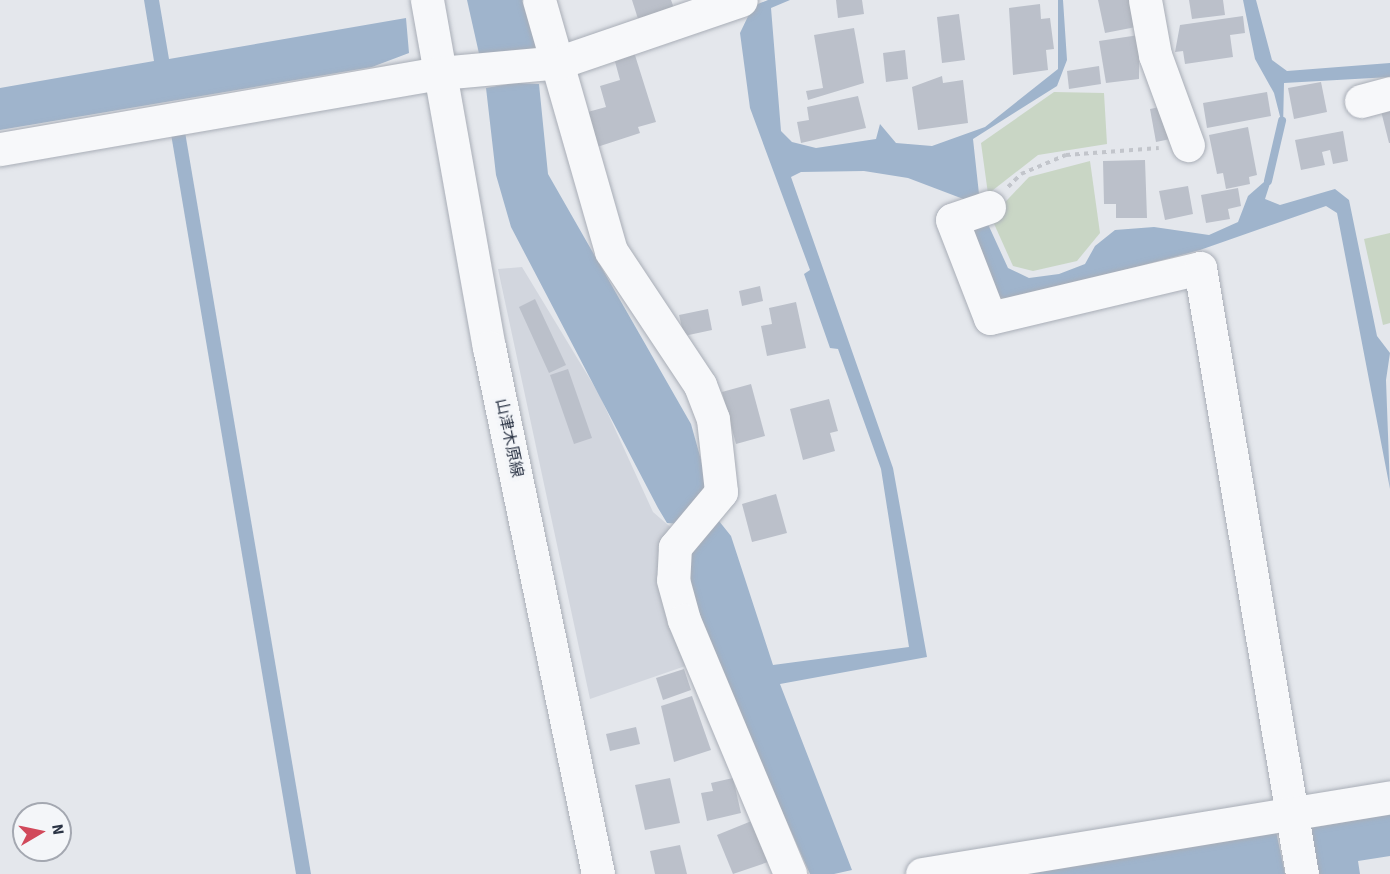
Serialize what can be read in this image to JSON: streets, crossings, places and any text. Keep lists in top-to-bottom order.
{
  "streets": {
    "street": ["山津木原線"]
  },
  "north": "right"
}
